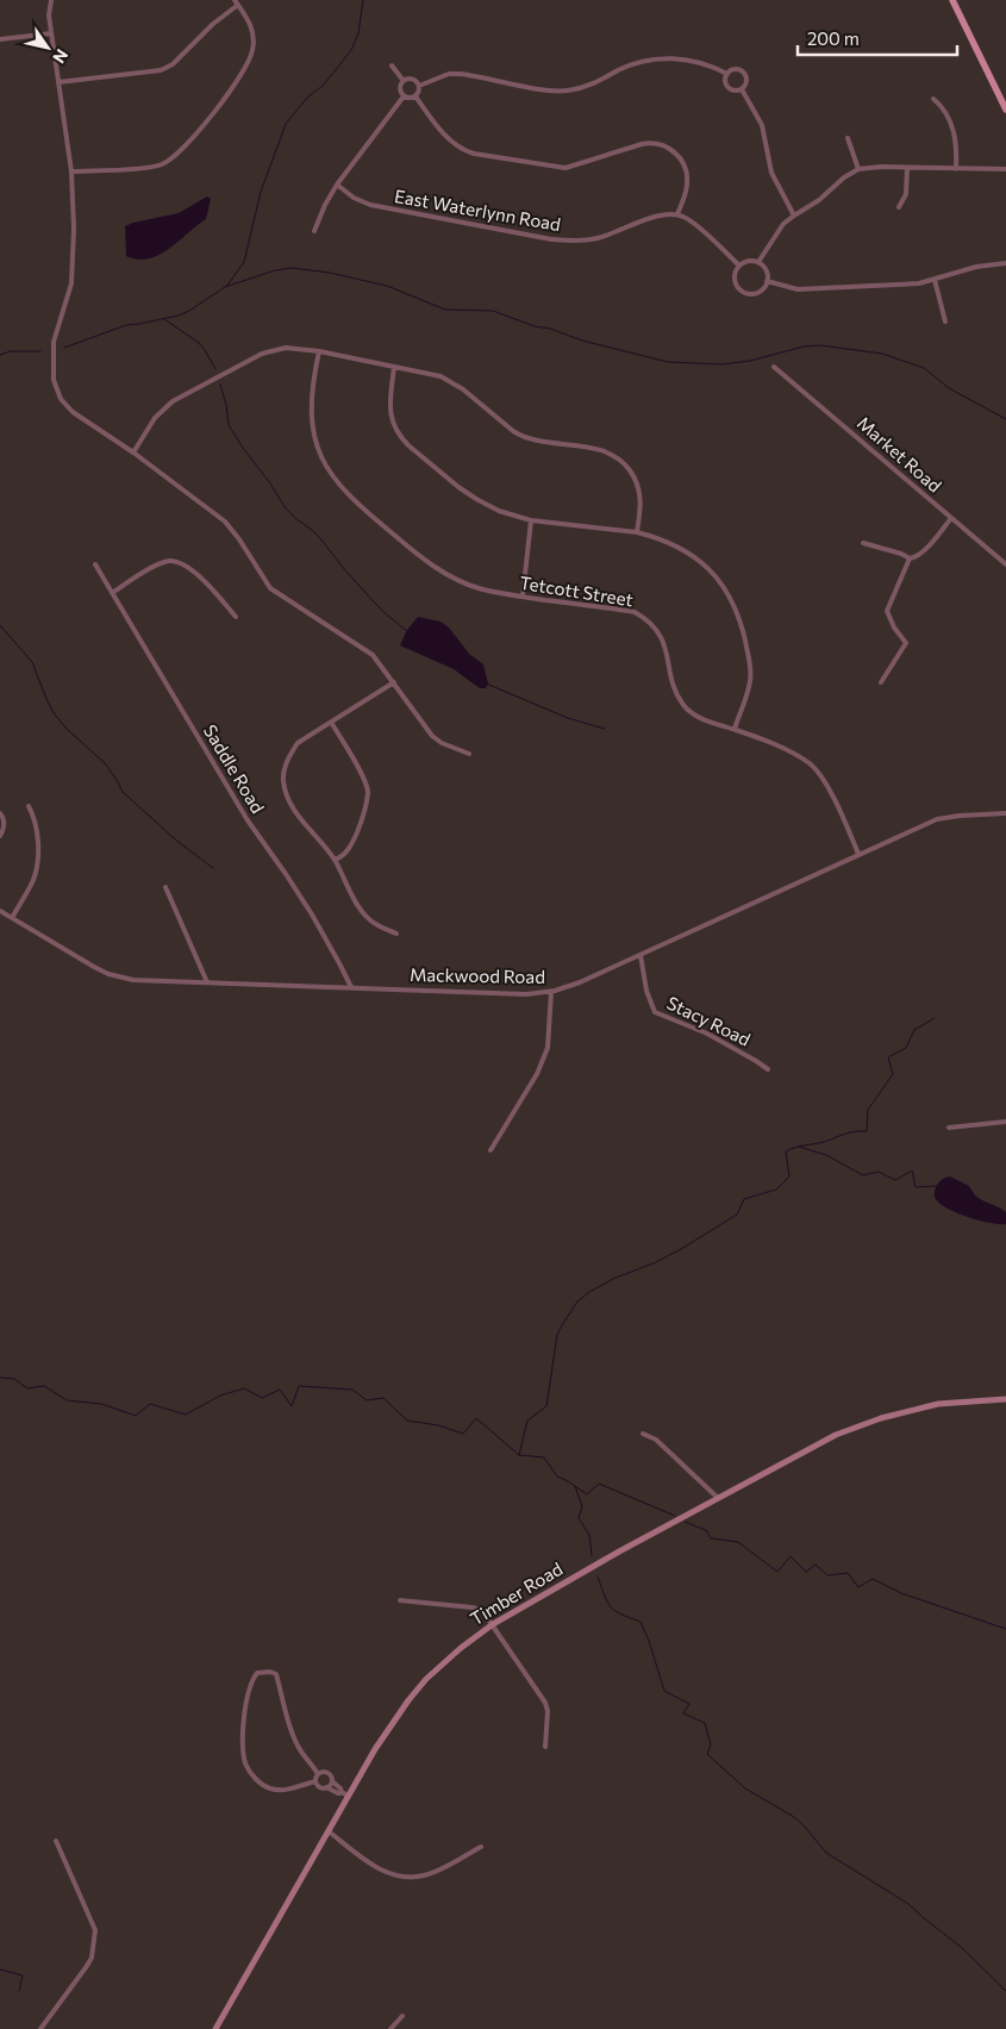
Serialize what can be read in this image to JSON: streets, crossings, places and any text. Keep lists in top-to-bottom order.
{
  "streets": {
    "street": [
      "East Waterlynn Road",
      "Market Road",
      "Tetcott Street",
      "Saddle Road",
      "Mackwood Road",
      "Stacy Road",
      "Timber Road"
    ]
  },
  "crossings": [
    ["Tetcott Street", "Mackwood Road"],
    ["Saddle Road", "Mackwood Road"],
    ["Mackwood Road", "Stacy Road"]
  ],
  "scale_bar": "200 m",
  "north": "bottom right"
}
